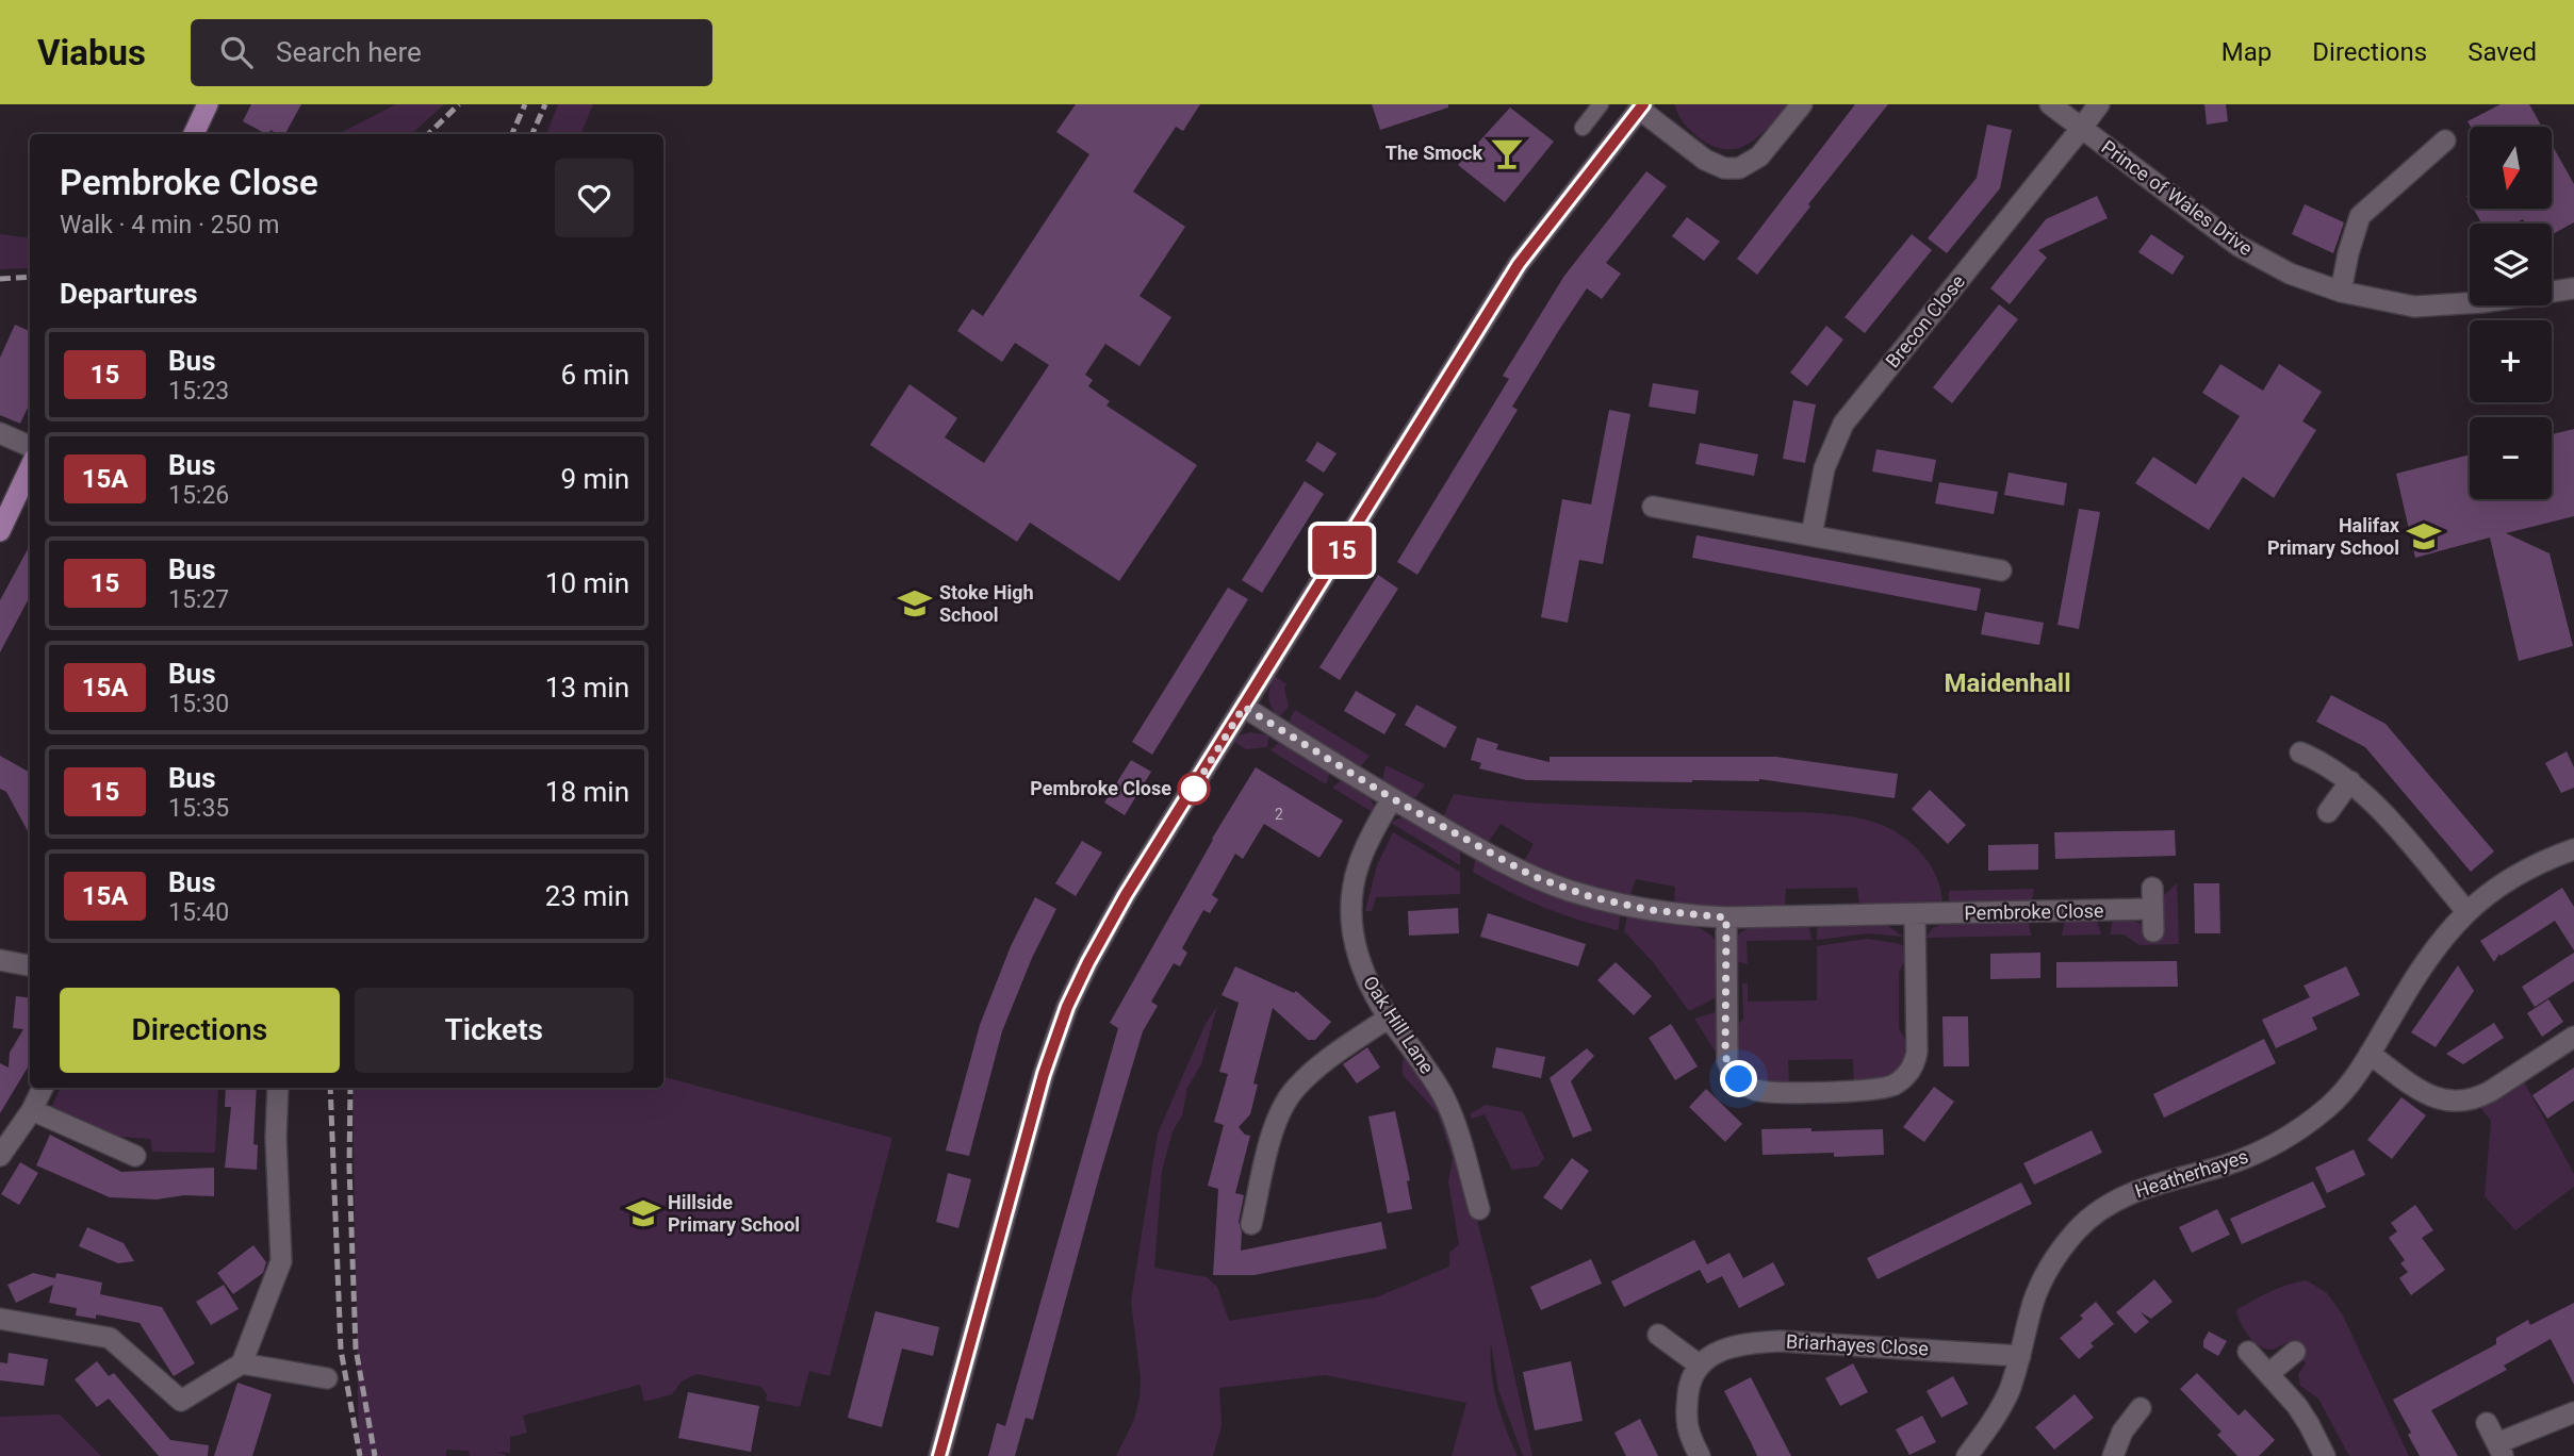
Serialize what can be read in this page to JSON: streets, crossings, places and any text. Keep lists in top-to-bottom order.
{
  "streets": {
    "street": [
      "Prince of Wales Drive",
      "Brecon Close",
      "Pembroke Close",
      "Oak Hill Lane",
      "Heatherhayes",
      "Briarhayes Close"
    ]
  },
  "crossings": [
    ["Prince of Wales Drive", "Brecon Close"],
    ["Pembroke Close", "Oak Hill Lane"],
    ["Heatherhayes", "Briarhayes Close"]
  ],
  "districts": ["Maidenhall"],
  "places": {
    "bar": ["The Smock"],
    "school or university": ["Halifax Primary School", "Stoke High School", "Hillside Primary School"],
    "other": ["Pembroke Close"]
  },
  "lines": ["bus line 15"],
  "house_numbers": ["2"],
  "north": "bottom",
  "page": {
    "header": "Viabus",
    "search": "Search here",
    "nav": ["Map", "Directions", "Saved"],
    "on_map": "15",
    "map_buttons": ["+", "−"],
    "heading": [
      ["Pembroke Close", "Walk · 4 min · 250 m"],
      "Departures"
    ],
    "list": [
      {
        "mark": "15",
        "name": "Bus",
        "note": "15:23",
        "value": "6 min"
      },
      {
        "mark": "15A",
        "name": "Bus",
        "note": "15:26",
        "value": "9 min"
      },
      {
        "mark": "15",
        "name": "Bus",
        "note": "15:27",
        "value": "10 min"
      },
      {
        "mark": "15A",
        "name": "Bus",
        "note": "15:30",
        "value": "13 min"
      },
      {
        "mark": "15",
        "name": "Bus",
        "note": "15:35",
        "value": "18 min"
      },
      {
        "mark": "15A",
        "name": "Bus",
        "note": "15:40",
        "value": "23 min"
      }
    ],
    "buttons": ["Directions", "Tickets"]
  }
}
